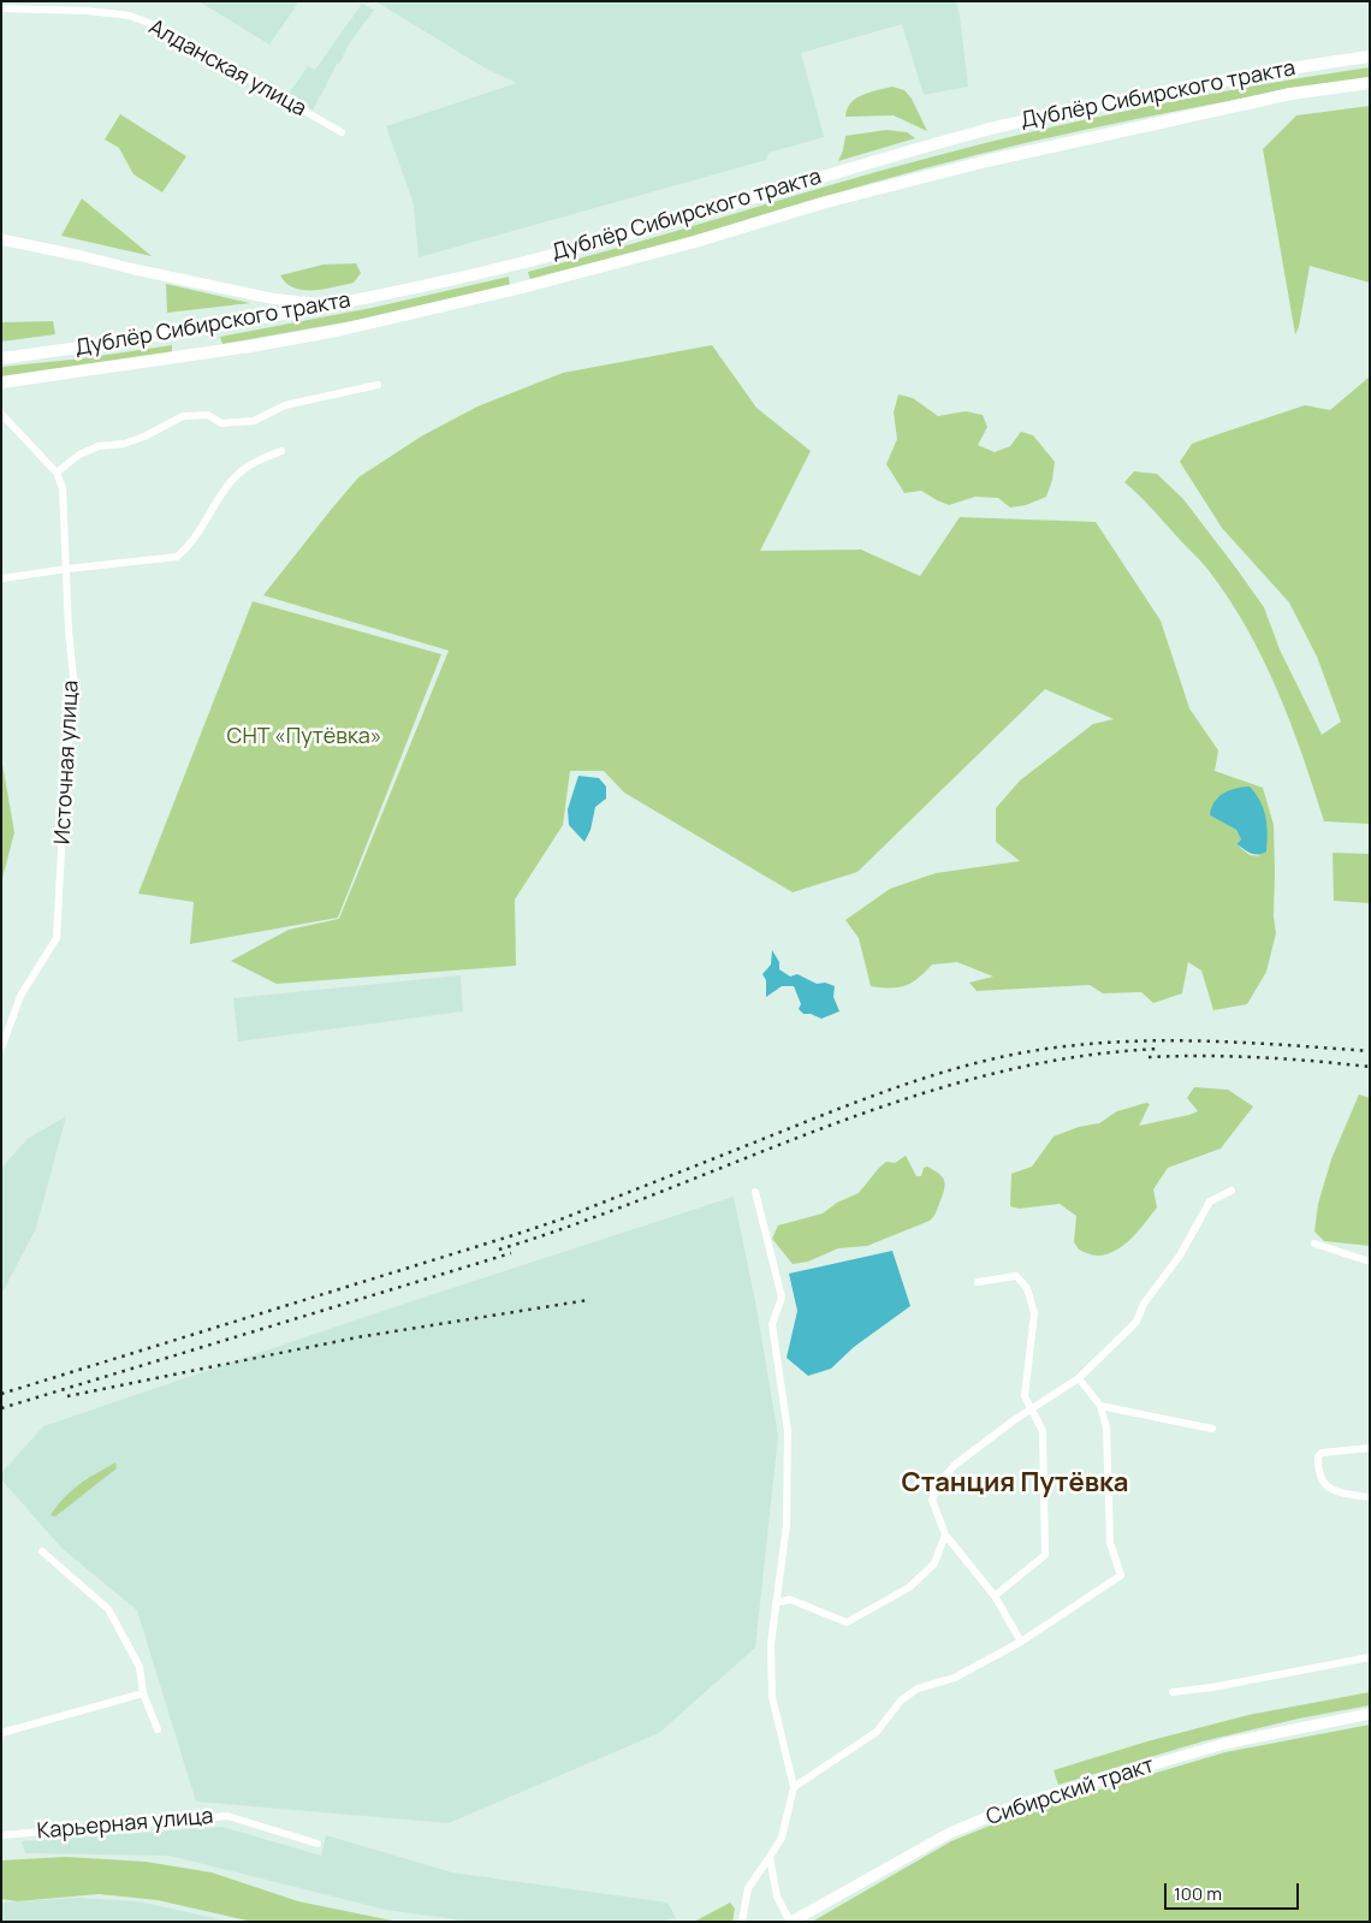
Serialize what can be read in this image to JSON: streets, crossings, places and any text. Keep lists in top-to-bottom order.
{
  "streets": {
    "main road": ["Дублёр Сибирского тракта", "Сибирский тракт"],
    "street": ["Алданская улица", "Источная улица", "Карьерная улица"]
  },
  "districts": ["Станция Путёвка"],
  "parks": ["СНТ «Путёвка»"],
  "scale_bar": "100 m"
}
